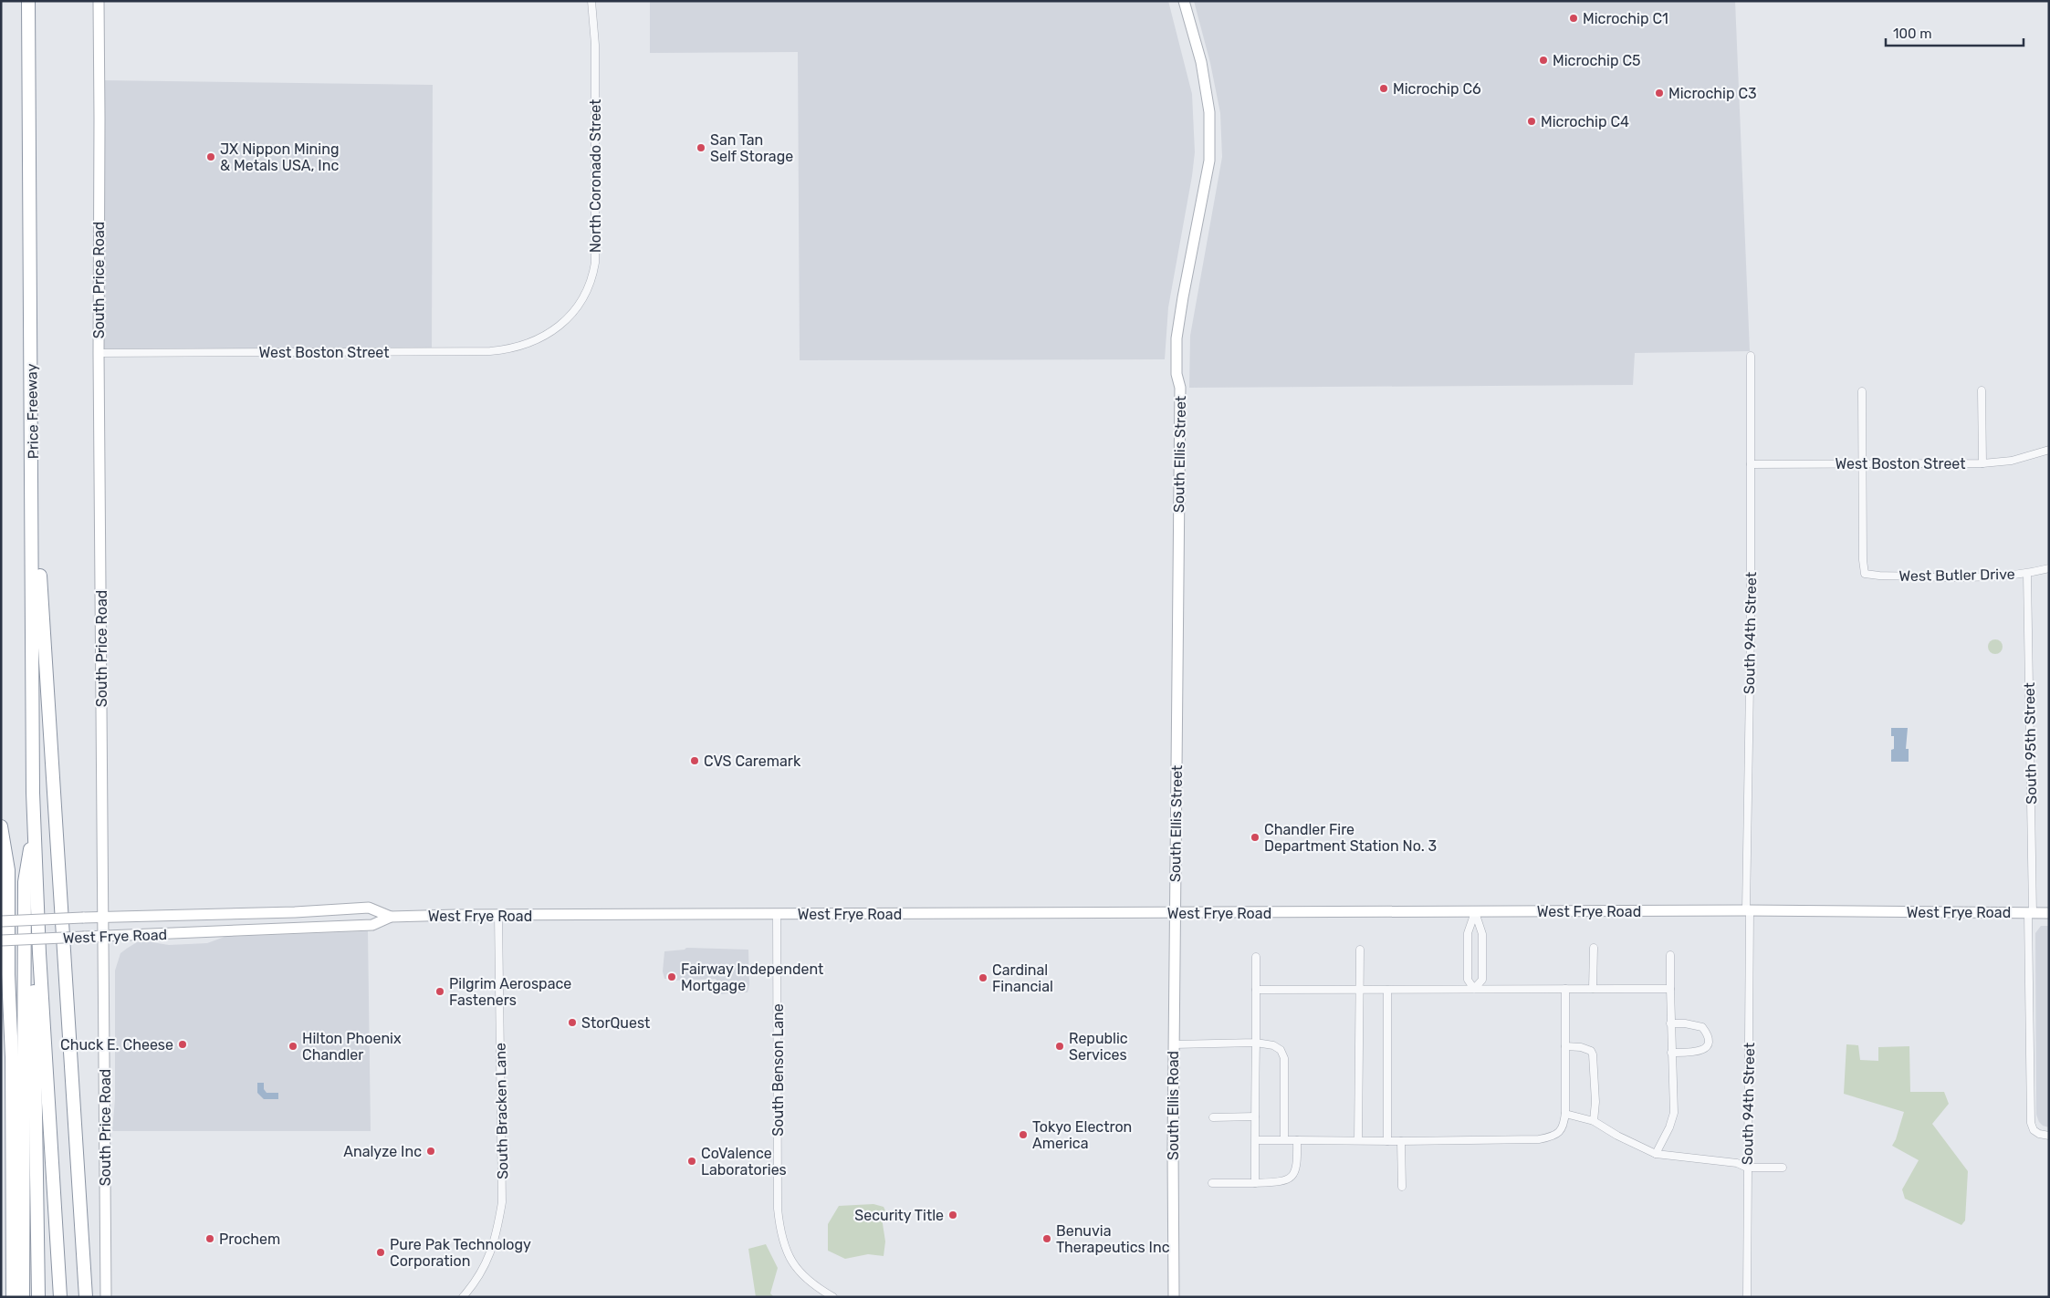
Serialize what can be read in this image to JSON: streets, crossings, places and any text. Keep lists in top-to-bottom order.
{
  "streets": {
    "highway": ["Price Freeway"],
    "street": [
      "North Coronado Street",
      "South Price Road",
      "West Boston Street",
      "South Ellis Street",
      "West Butler Drive",
      "South 94th Street",
      "South 95th Street",
      "West Frye Road",
      "South Benson Lane",
      "South Ellis Road",
      "South Bracken Lane"
    ]
  },
  "crossings": [
    ["North Coronado Street", "West Boston Street"],
    ["South Price Road", "West Boston Street"],
    ["South Price Road", "West Frye Road"],
    ["West Boston Street", "West Butler Drive"],
    ["West Boston Street", "South 94th Street"],
    ["South Ellis Street", "West Frye Road"],
    ["South Ellis Street", "South Ellis Road"],
    ["West Butler Drive", "South 95th Street"],
    ["South 94th Street", "West Frye Road"],
    ["South 95th Street", "West Frye Road"],
    ["West Frye Road", "South Benson Lane"],
    ["West Frye Road", "South Ellis Road"],
    ["West Frye Road", "South Bracken Lane"]
  ],
  "places": [
    "Microchip C1",
    "Microchip C5",
    "Microchip C6",
    "Microchip C3",
    "Microchip C4",
    "San Tan Self Storage",
    "JX Nippon Mining & Metals USA, Inc",
    "CVS Caremark",
    "Chandler Fire Department Station No. 3",
    "Fairway Independent Mortgage",
    "Cardinal Financial",
    "Pilgrim Aerospace Fasteners",
    "StorQuest",
    "Chuck E. Cheese",
    "Hilton Phoenix Chandler",
    "Republic Services",
    "Tokyo Electron America",
    "Analyze Inc",
    "CoValence Laboratories",
    "Security Title",
    "Prochem",
    "Benuvia Therapeutics Inc",
    "Pure Pak Technology Corporation"
  ],
  "scale_bar": "100 m"
}
